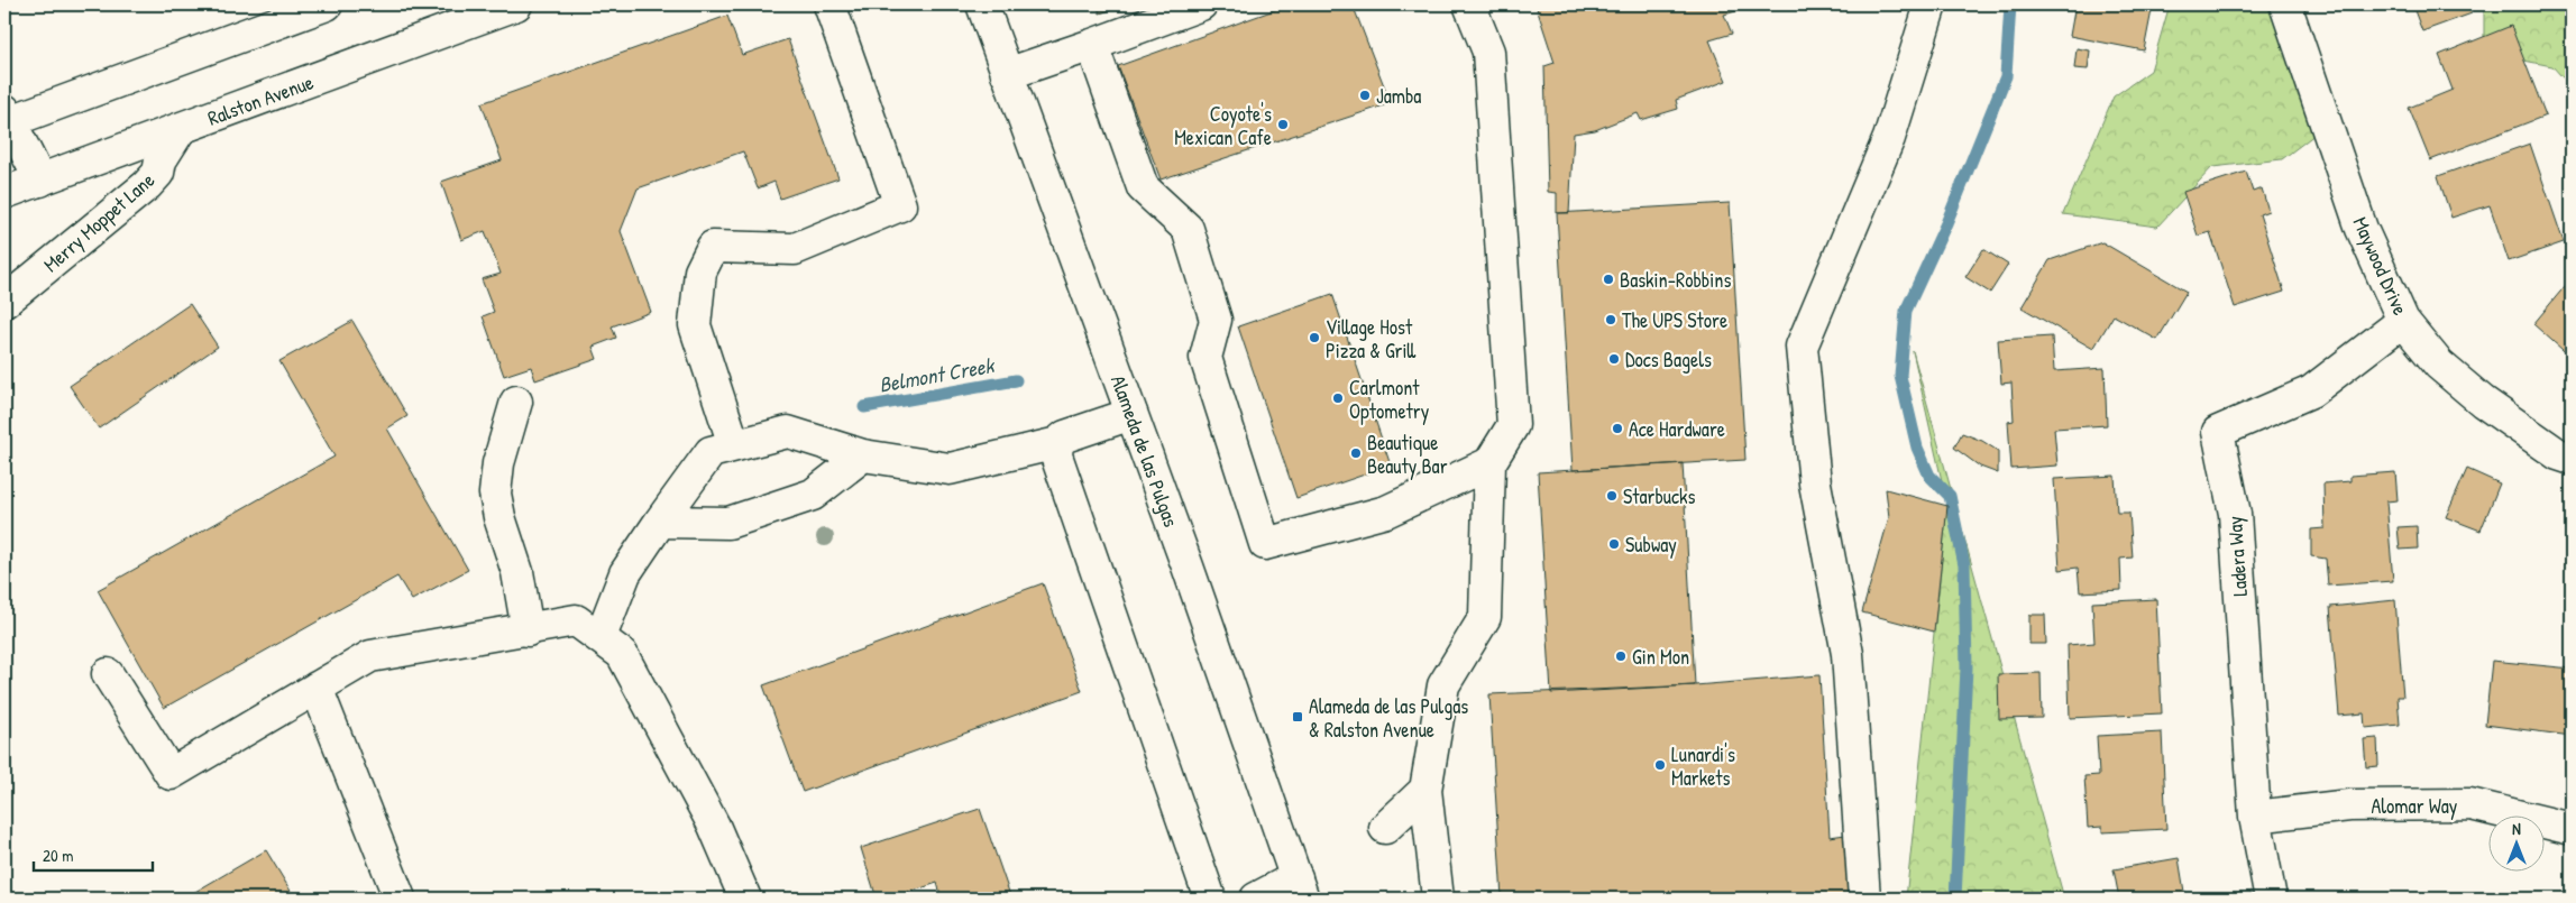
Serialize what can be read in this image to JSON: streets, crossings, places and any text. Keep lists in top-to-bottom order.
{
  "streets": {
    "street": [
      "Ralston Avenue",
      "Merry Moppet Lane",
      "Maywood Drive",
      "Alameda de las Pulgas",
      "Ladera Way",
      "Alomar Way"
    ]
  },
  "crossings": [
    ["Ralston Avenue", "Merry Moppet Lane"],
    ["Maywood Drive", "Ladera Way"],
    ["Ladera Way", "Alomar Way"]
  ],
  "water": ["Belmont Creek"],
  "places": {
    "other": [
      "Jamba",
      "Coyote's Mexican Cafe",
      "Baskin-Robbins",
      "The UPS Store",
      "Village Host Pizza & Grill",
      "Docs Bagels",
      "Carlmont Optometry",
      "Ace Hardware",
      "Beautique Beauty Bar",
      "Starbucks",
      "Subway",
      "Gin Mon",
      "Lunardi's Markets"
    ],
    "transit": ["Alameda de las Pulgas & Ralston Avenue"]
  },
  "scale_bar": "20 m",
  "north": "top"
}
